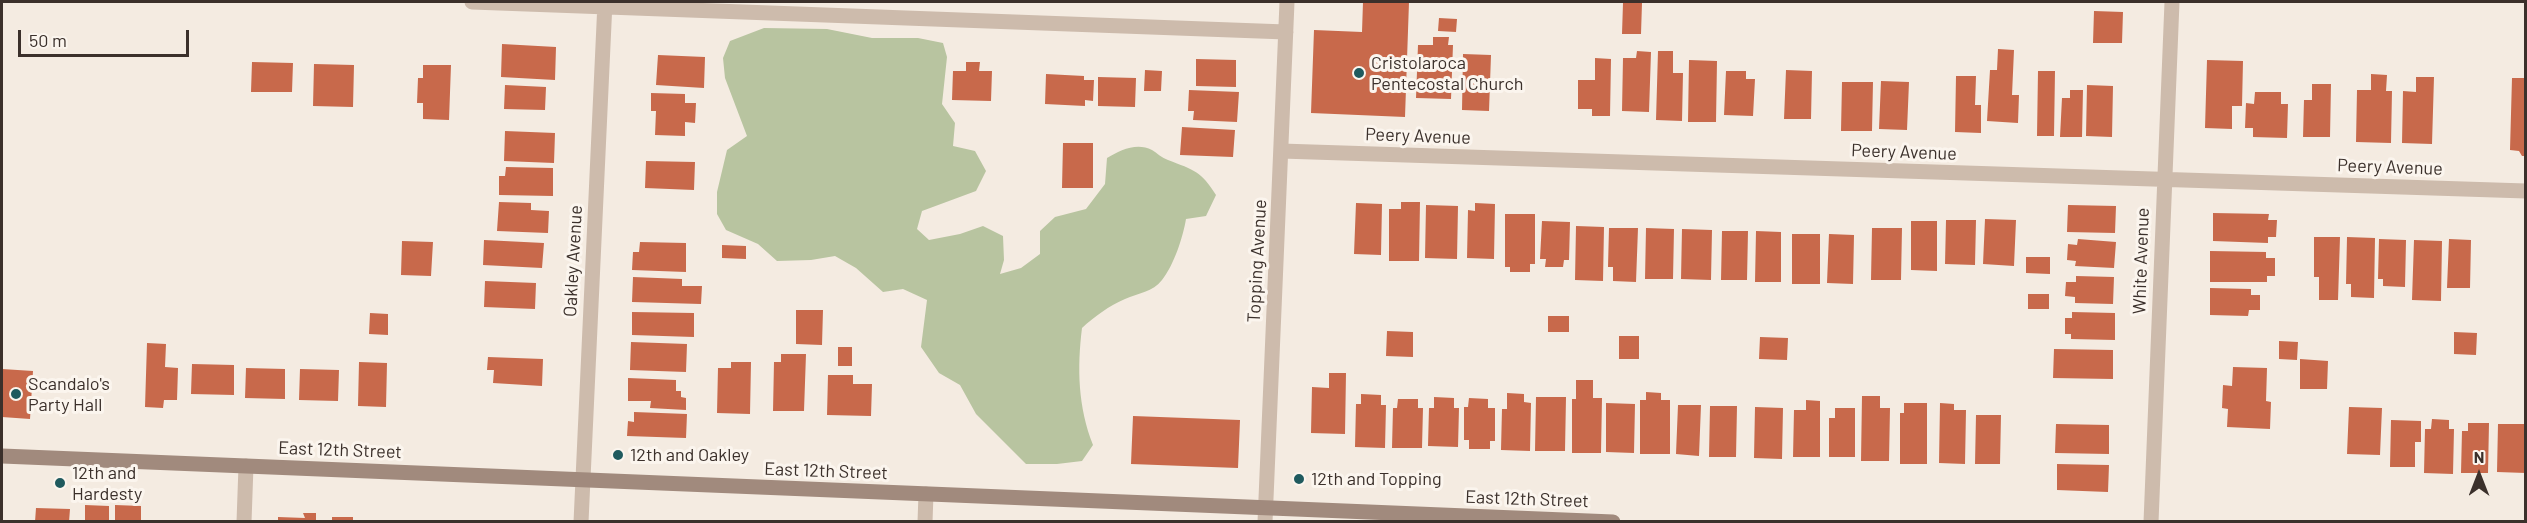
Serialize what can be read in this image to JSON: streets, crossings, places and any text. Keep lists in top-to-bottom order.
{
  "streets": {
    "street": [
      "Peery Avenue",
      "Oakley Avenue",
      "Topping Avenue",
      "White Avenue",
      "East 12th Street"
    ]
  },
  "crossings": [
    ["Peery Avenue", "Topping Avenue"],
    ["Peery Avenue", "White Avenue"],
    ["Oakley Avenue", "East 12th Street"],
    ["Topping Avenue", "East 12th Street"]
  ],
  "places": [
    "Cristolaroca Pentecostal Church",
    "Scandalo's Party Hall",
    "12th and Oakley",
    "12th and Topping",
    "12th and Hardesty"
  ],
  "scale_bar": "50 m",
  "north": "top"
}
